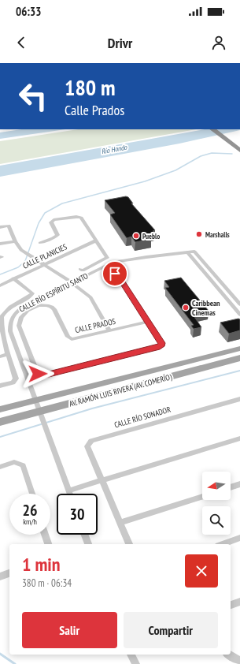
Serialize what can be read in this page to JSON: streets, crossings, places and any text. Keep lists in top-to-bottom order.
{
  "streets": {
    "main road": ["AV. RAMÓN LUIS RIVERA (AV. COMERÍO)"],
    "street": [
      "CALLE PLANICIES",
      "CALLE RÍO ESPÍRITU SANTO",
      "CALLE PRADOS",
      "CALLE RÍO SONADOR"
    ]
  },
  "crossings": [
    ["CALLE RÍO ESPÍRITU SANTO", "AV. RAMÓN LUIS RIVERA (AV. COMERÍO)"]
  ],
  "water": ["Río Hondo"],
  "places": ["Marshalls", "Pueblo", "Caribbean Cinemas"],
  "north": "left",
  "page": {
    "status": "06:33",
    "header": "Drivr",
    "turn": ["180 m", "Calle Prados"],
    "speed": "26 km/h",
    "limit": "30",
    "heading": ["1 min", "380 m · 06:34"],
    "buttons": ["Salir", "Compartir"]
  }
}
